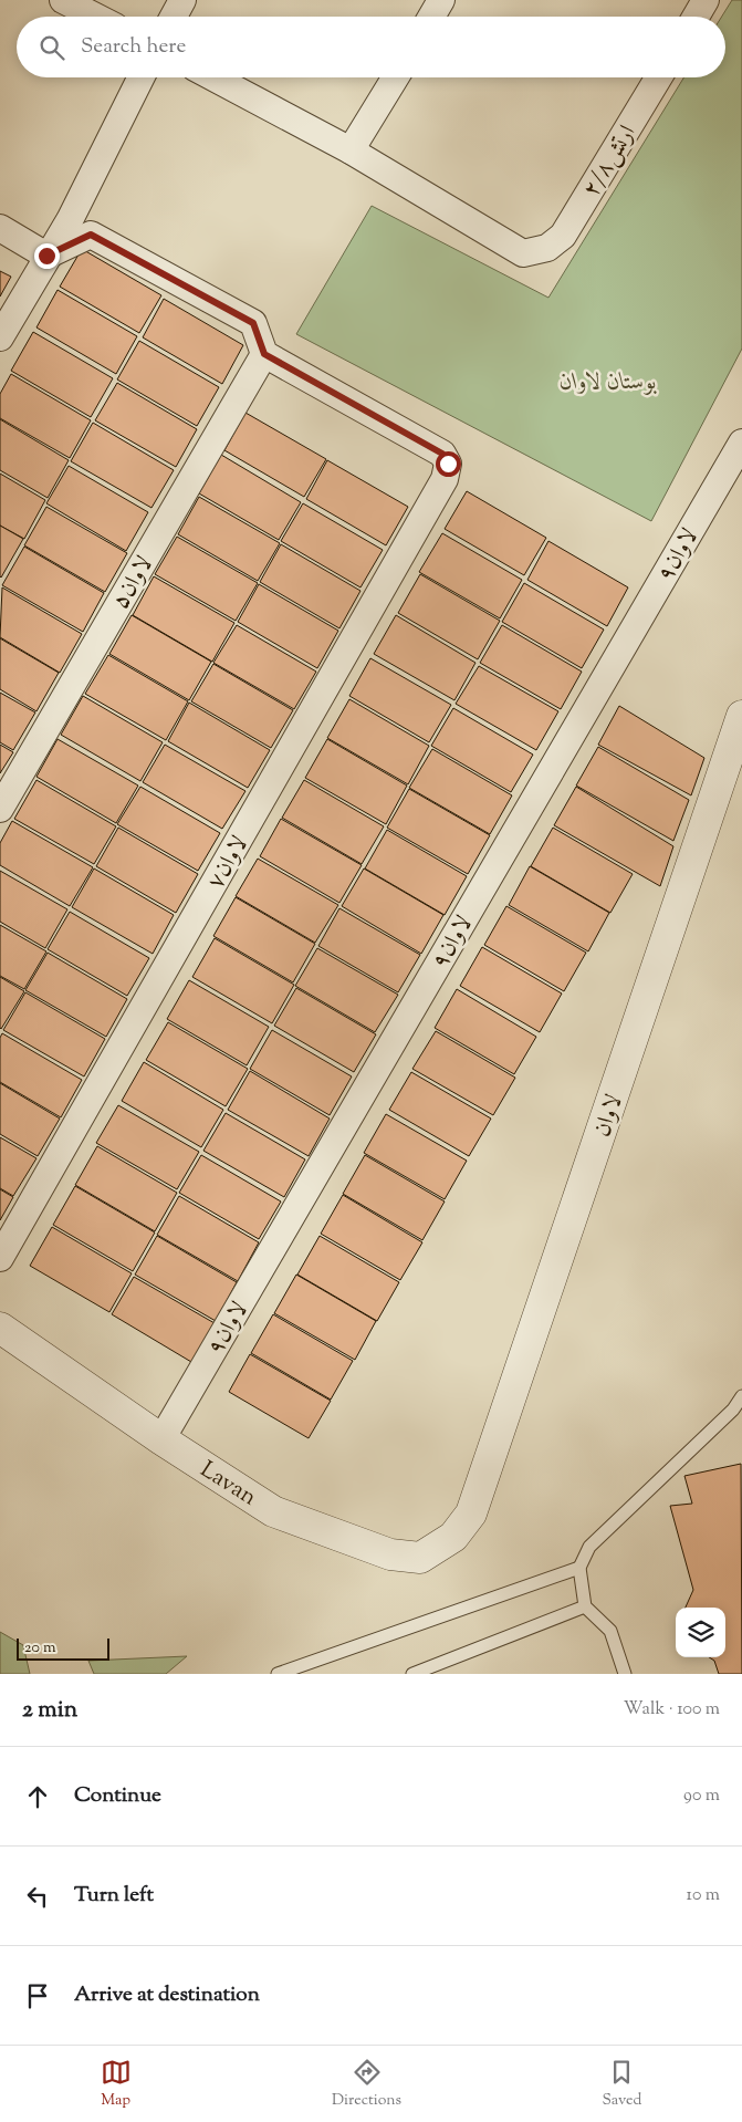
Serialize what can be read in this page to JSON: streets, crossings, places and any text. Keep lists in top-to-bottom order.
{
  "streets": {
    "street": [
      "۲/۸ارتش",
      "۹لاوان",
      "۵لاوان",
      "۷لاوان",
      "لاوان"
    ]
  },
  "crossings": [
    ["۹لاوان", "لاوان"],
    ["۵لاوان", "۷لاوان"]
  ],
  "parks": ["بوستان لاوان"],
  "scale_bar": "20 m",
  "page": {
    "search": "Search here",
    "scale": "20 m",
    "heading": ["2 min", "Walk · 100 m"],
    "list": [
      ["Continue", "90 m"],
      ["Turn left", "10 m"],
      "Arrive at destination"
    ],
    "nav": ["Map", "Directions", "Saved"]
  }
}
